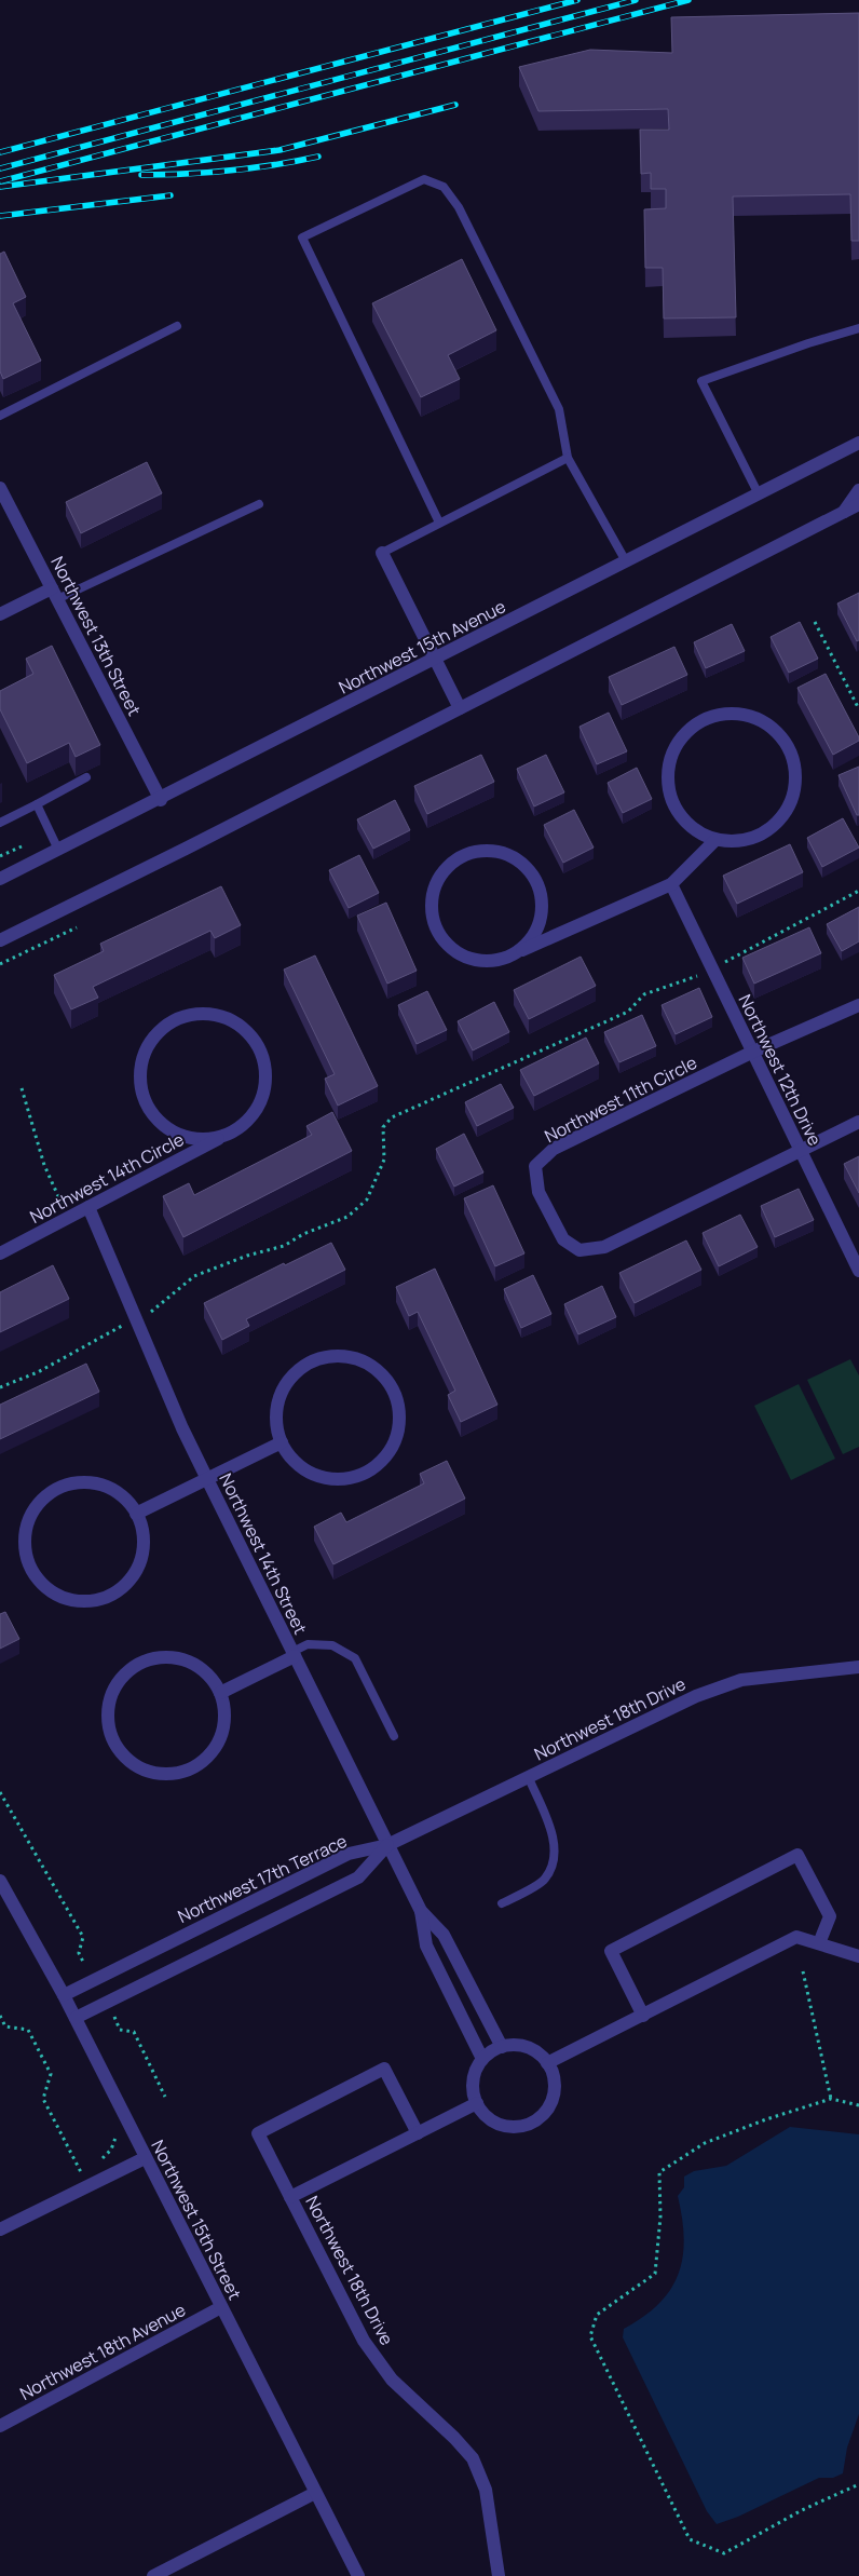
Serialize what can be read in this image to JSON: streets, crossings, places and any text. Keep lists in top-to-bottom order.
{
  "streets": {
    "street": [
      "Northwest 13th Street",
      "Northwest 15th Avenue",
      "Northwest 12th Drive",
      "Northwest 11th Circle",
      "Northwest 14th Circle",
      "Northwest 14th Street",
      "Northwest 18th Drive",
      "Northwest 17th Terrace",
      "Northwest 15th Street",
      "Northwest 18th Avenue"
    ]
  },
  "crossings": [
    ["Northwest 13th Street", "Northwest 15th Avenue"],
    ["Northwest 12th Drive", "Northwest 11th Circle"],
    ["Northwest 14th Circle", "Northwest 14th Street"],
    ["Northwest 14th Street", "Northwest 18th Drive"],
    ["Northwest 14th Street", "Northwest 17th Terrace"],
    ["Northwest 18th Drive", "Northwest 17th Terrace"],
    ["Northwest 17th Terrace", "Northwest 15th Street"],
    ["Northwest 15th Street", "Northwest 18th Avenue"]
  ]
}
